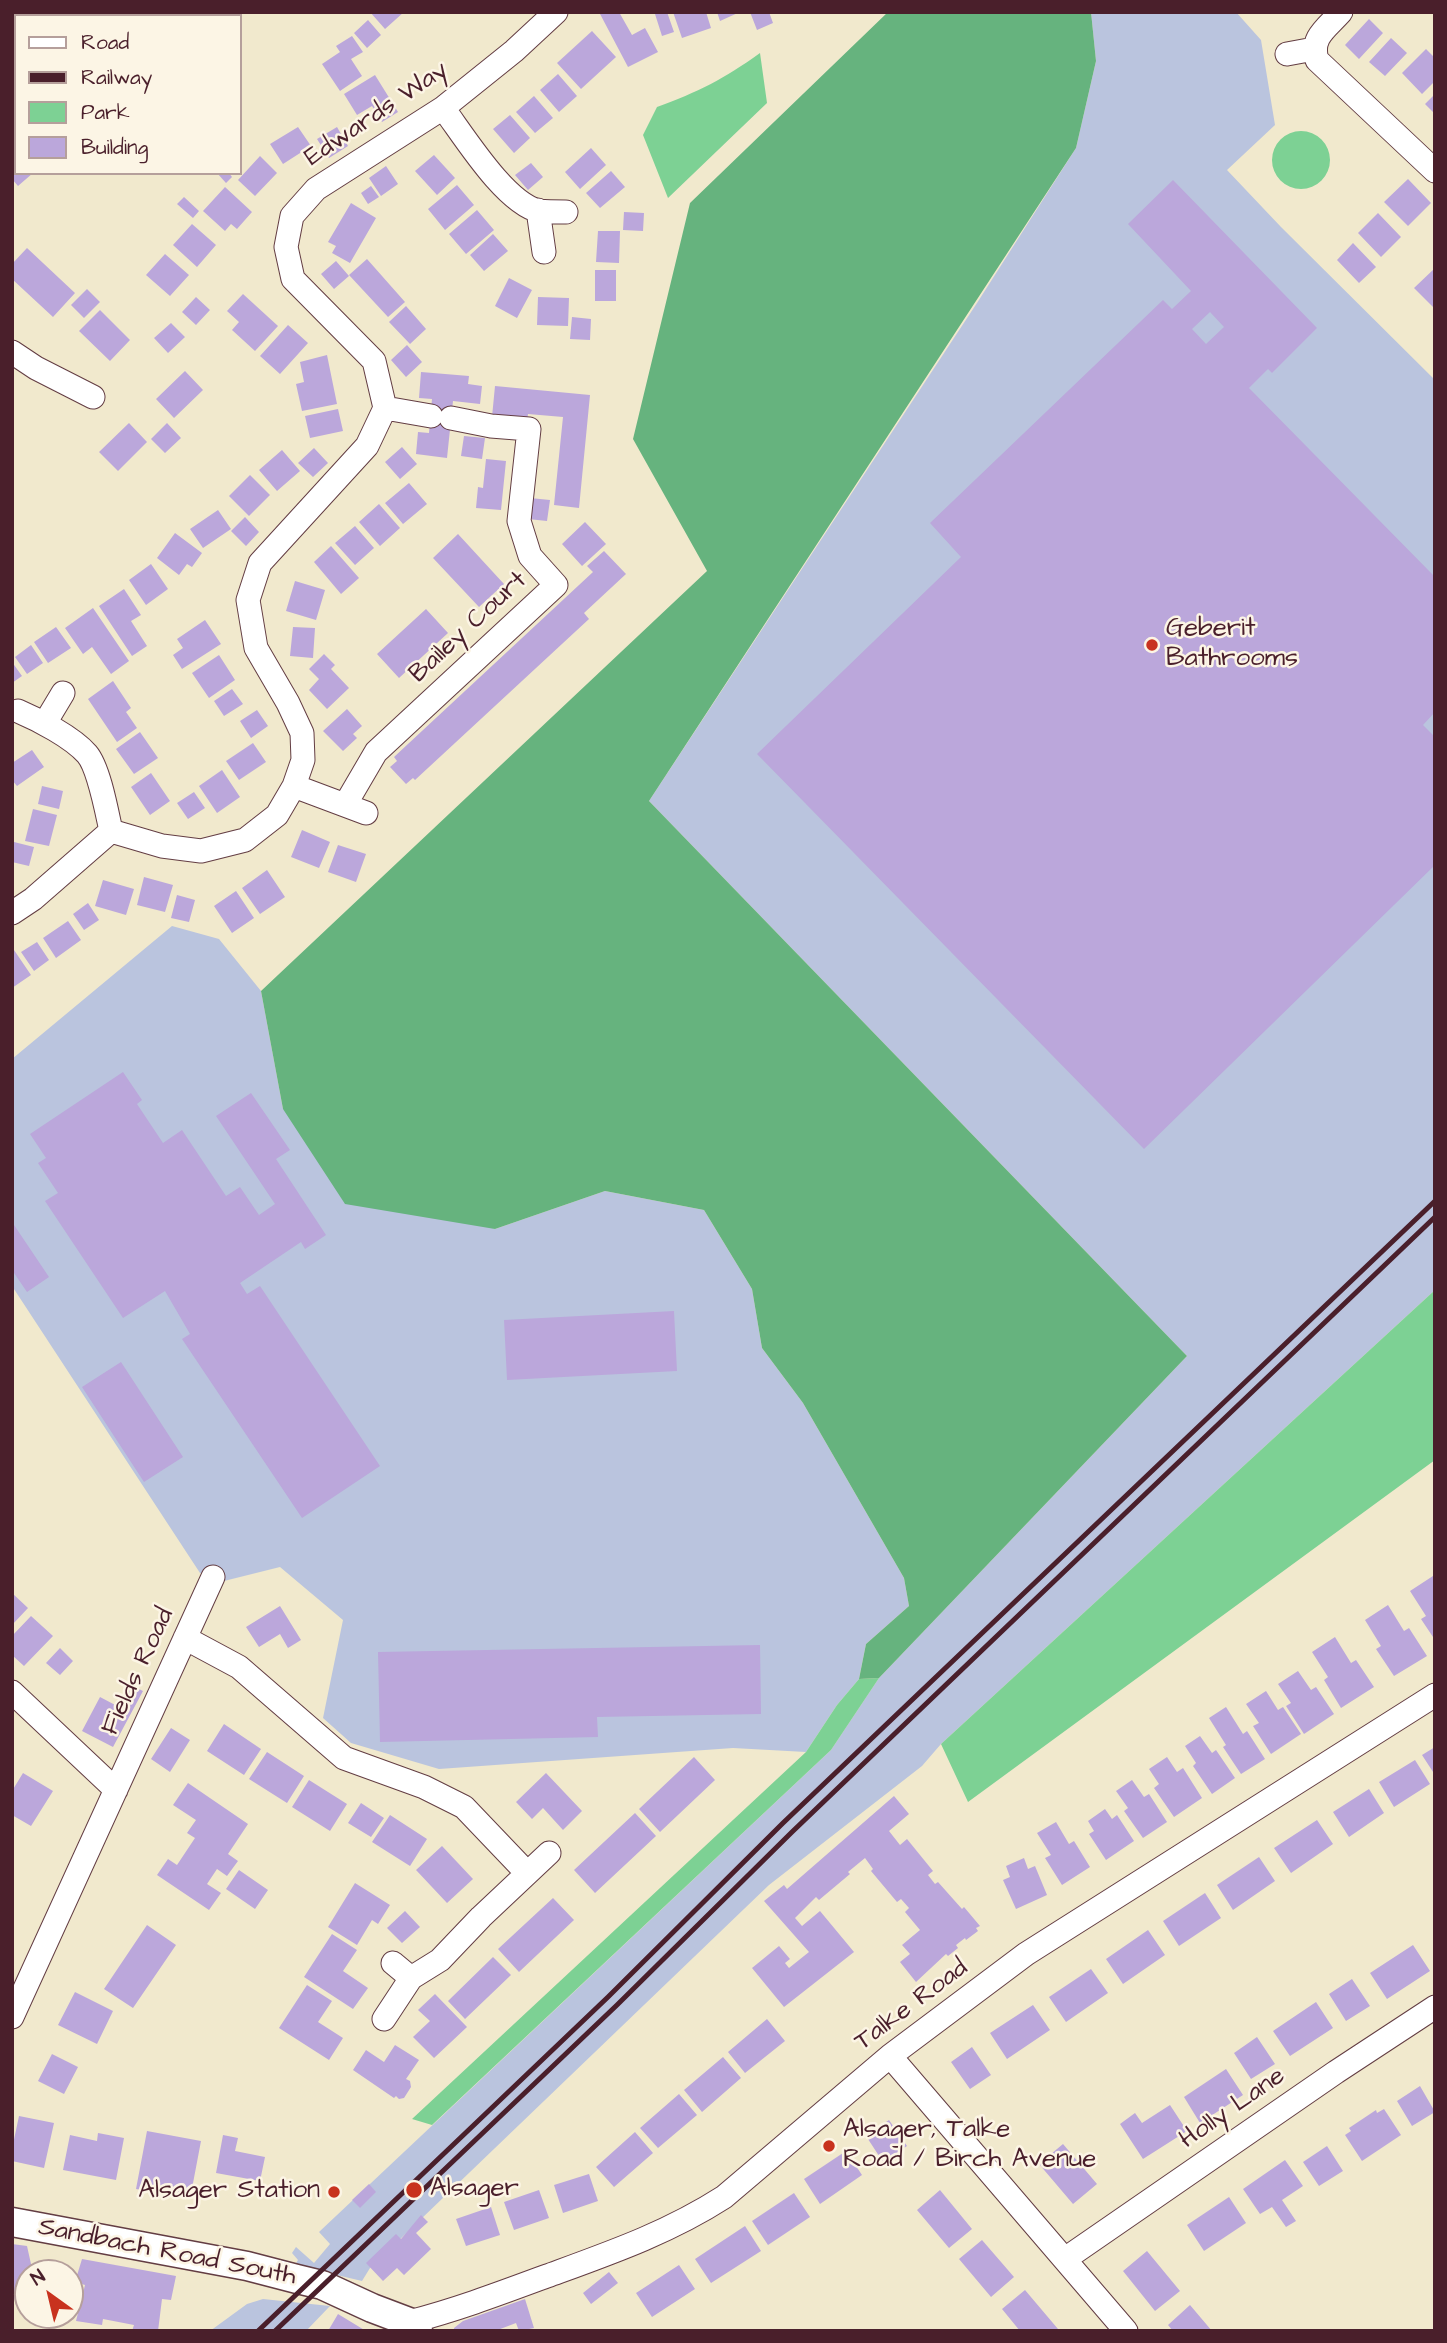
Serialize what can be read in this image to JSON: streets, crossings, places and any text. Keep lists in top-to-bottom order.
{
  "streets": {
    "street": [
      "Edwards Way",
      "Bailey Court",
      "Fields Road",
      "Talke Road",
      "Holly Lane",
      "Sandbach Road South"
    ]
  },
  "crossings": [
    ["Edwards Way", "Bailey Court"],
    ["Talke Road", "Sandbach Road South"]
  ],
  "places": [
    "Geberit Bathrooms",
    "Alsager, Talke Road / Birch Avenue",
    "Alsager",
    "Alsager Station"
  ],
  "legend": [
    "Road",
    "Railway",
    "Park",
    "Building"
  ],
  "north": "top left"
}
